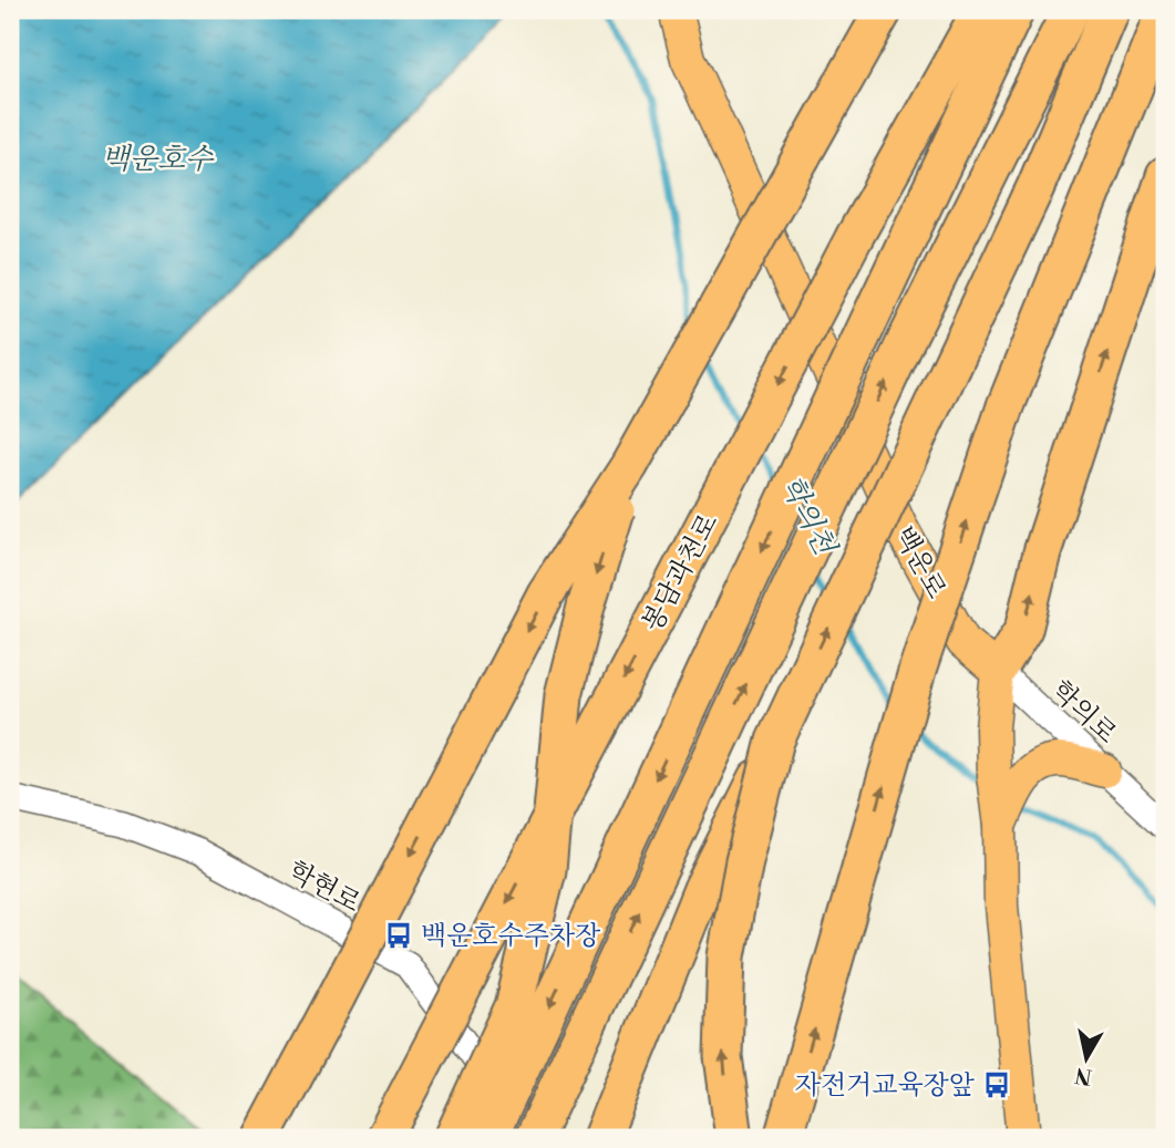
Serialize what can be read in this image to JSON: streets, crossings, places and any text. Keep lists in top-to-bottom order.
{
  "streets": {
    "highway": ["봉담과천로"],
    "main road": ["백운로"],
    "street": ["학의로", "학현로"]
  },
  "crossings": [
    ["백운로", "학의로"]
  ],
  "water": ["백운호수", "학의천"],
  "places": {
    "bus stop": ["백운호수주차장", "자전거교육장앞"]
  },
  "north": "bottom"
}
